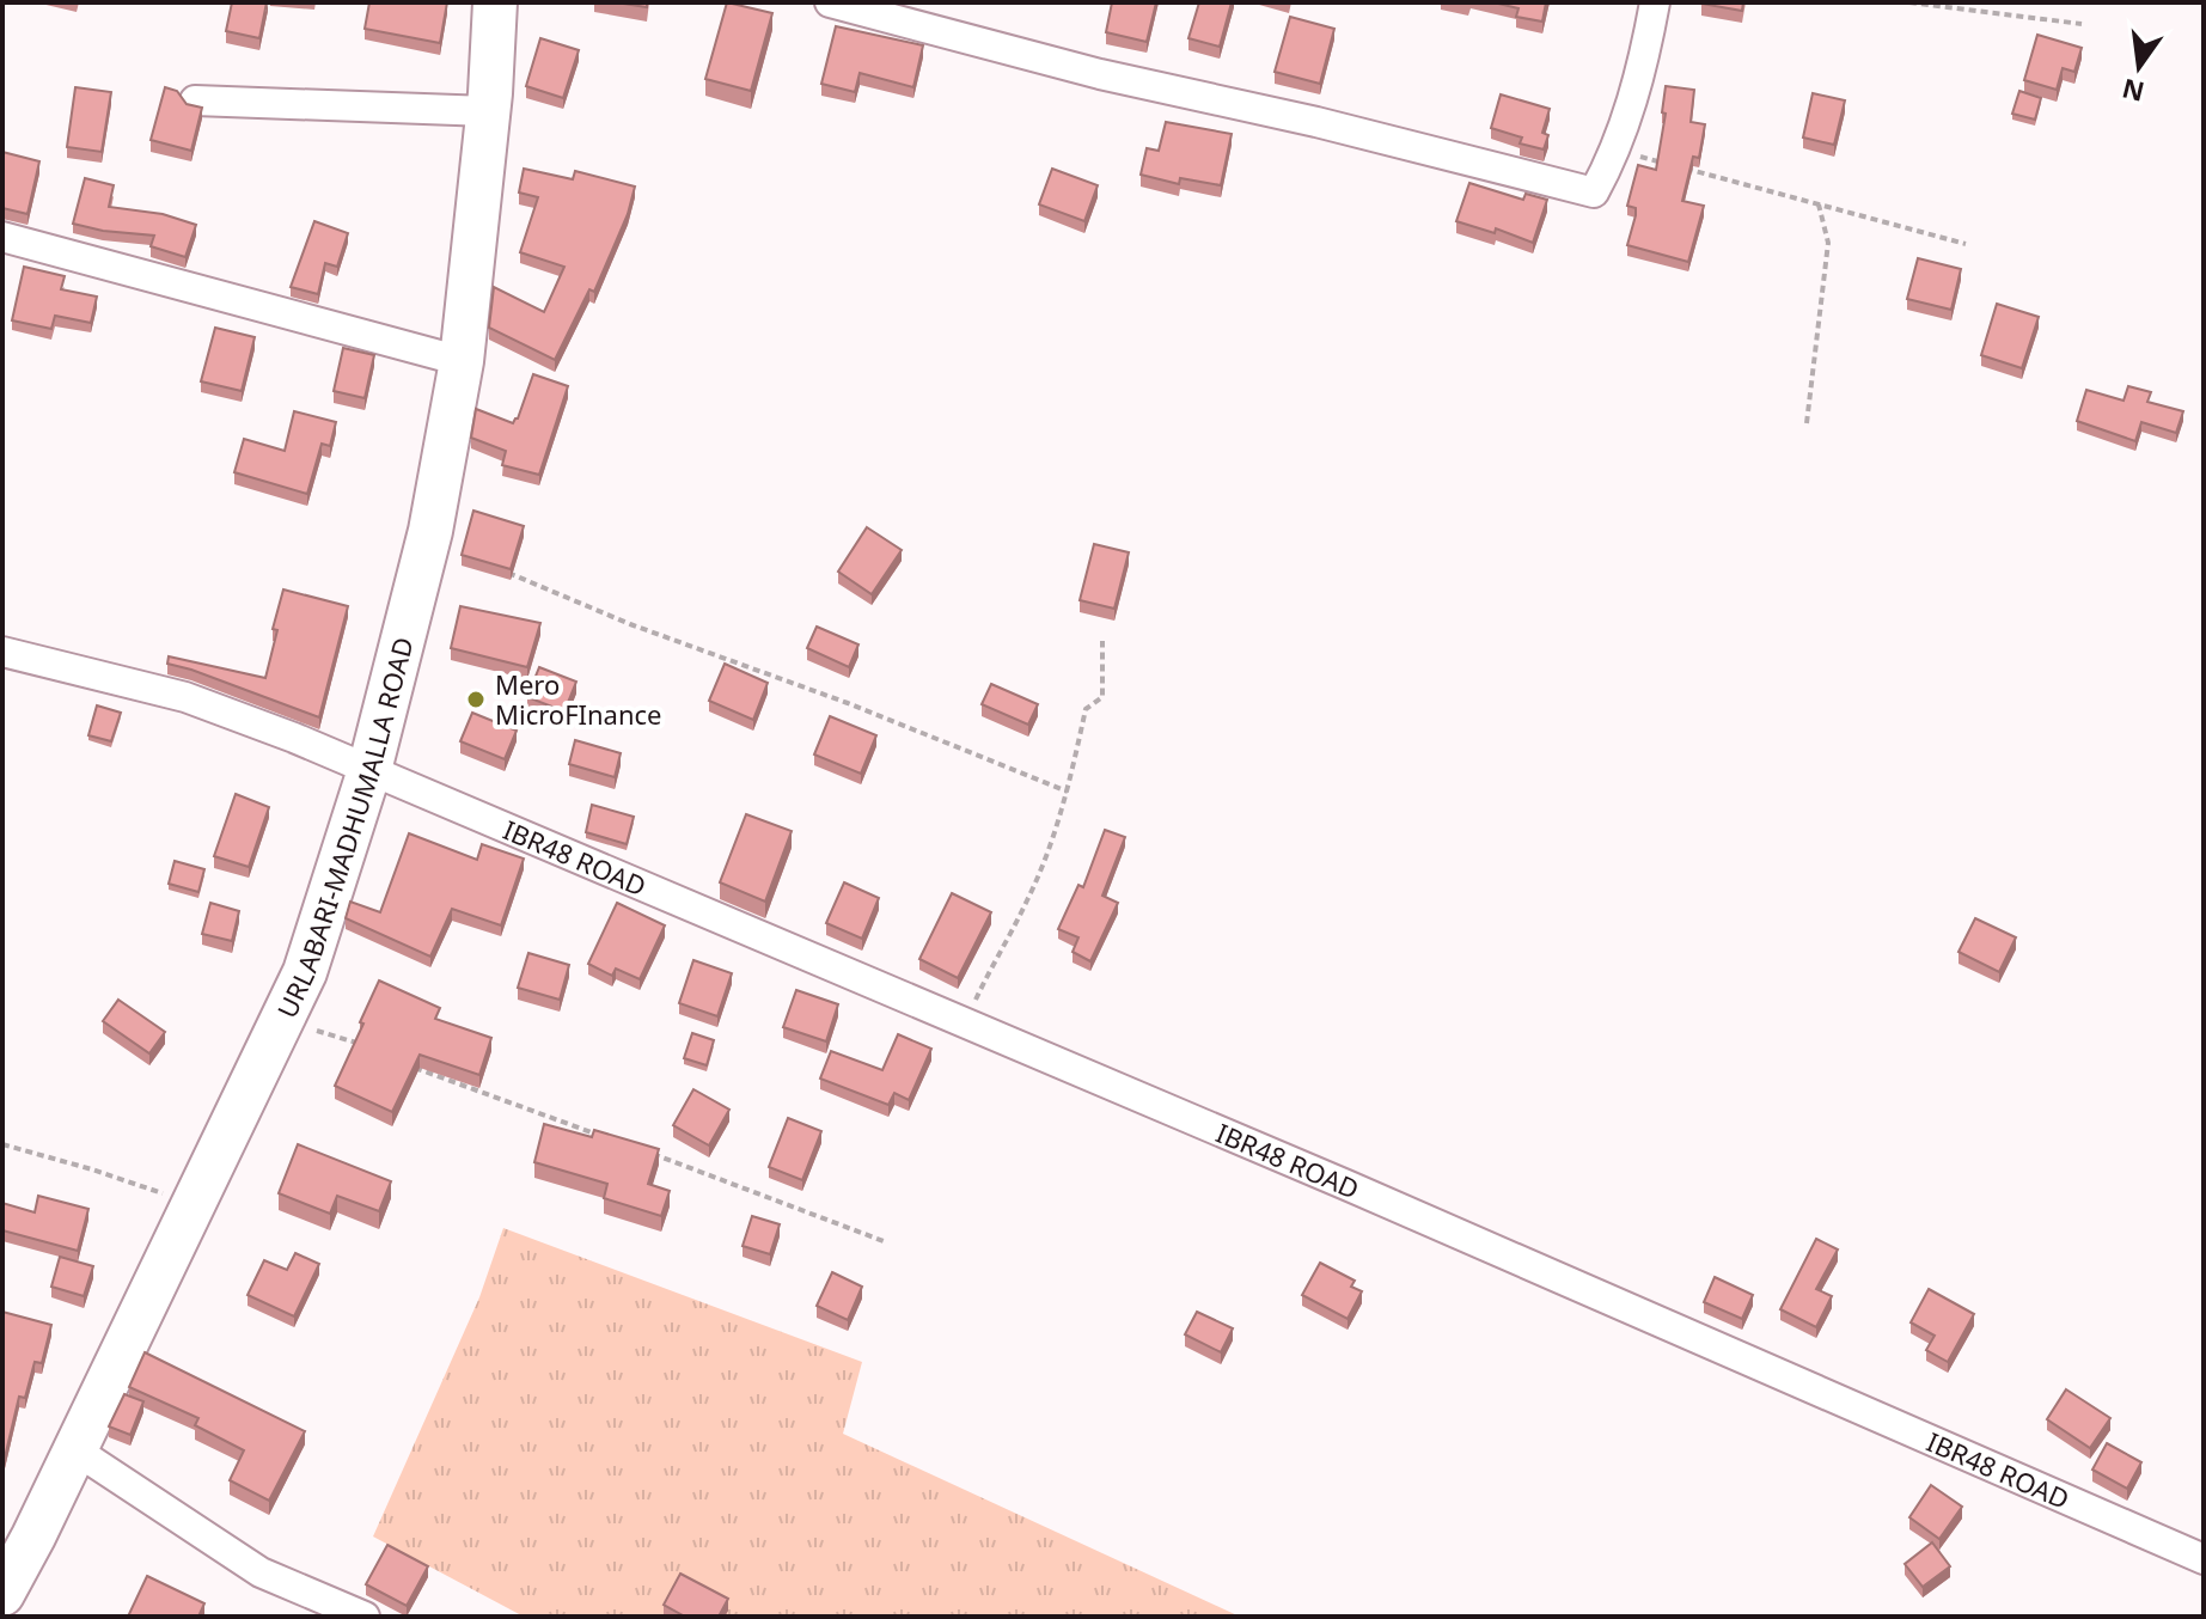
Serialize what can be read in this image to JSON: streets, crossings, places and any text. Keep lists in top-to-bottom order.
{
  "streets": {
    "main road": ["URLABARI-MADHUMALLA ROAD"],
    "street": ["IBR48 ROAD"]
  },
  "crossings": [
    ["URLABARI-MADHUMALLA ROAD", "IBR48 ROAD"]
  ],
  "places": ["Mero MicroFInance"],
  "north": "bottom"
}
